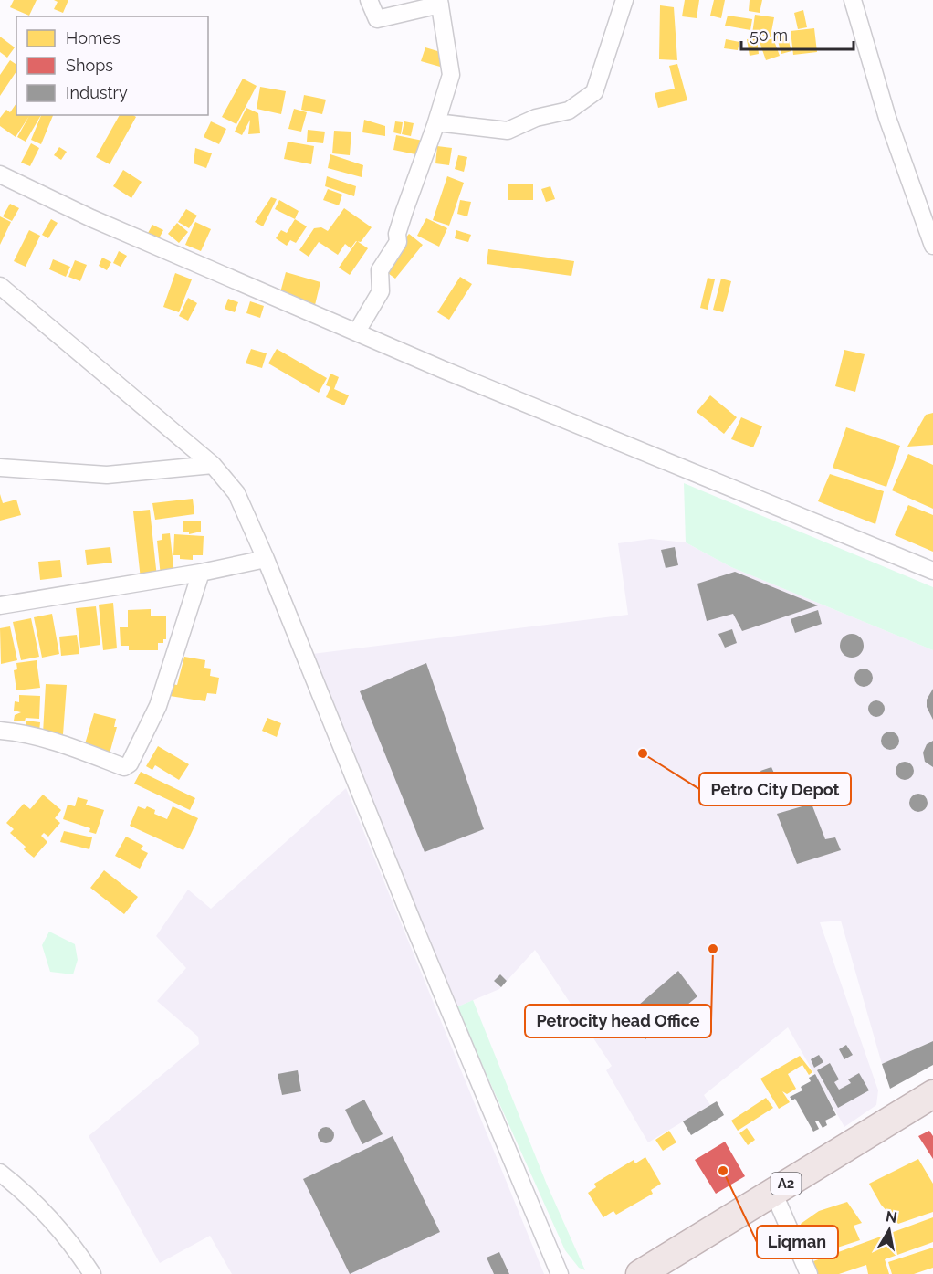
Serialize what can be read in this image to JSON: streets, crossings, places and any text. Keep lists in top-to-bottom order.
{
  "streets": {
    "highway": ["A2"]
  },
  "places": ["Petro City Depot", "Petrocity head Office", "Liqman"],
  "legend": ["Homes", "Shops", "Industry"],
  "scale_bar": "50 m",
  "north": "top"
}
